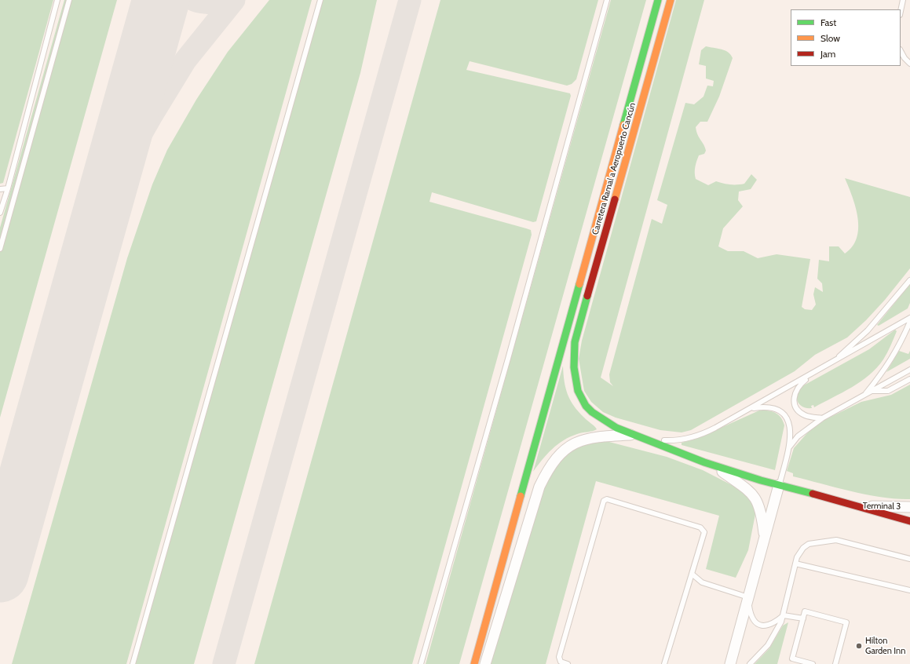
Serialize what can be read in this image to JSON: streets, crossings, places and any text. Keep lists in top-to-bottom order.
{
  "streets": {
    "street": ["Carretera Ramal a Aeropuerto Cancún", "Terminal 3"]
  },
  "crossings": [
    ["Carretera Ramal a Aeropuerto Cancún", "Terminal 3"]
  ],
  "places": ["Hilton Garden Inn"],
  "legend": ["Fast", "Slow", "Jam"]
}
